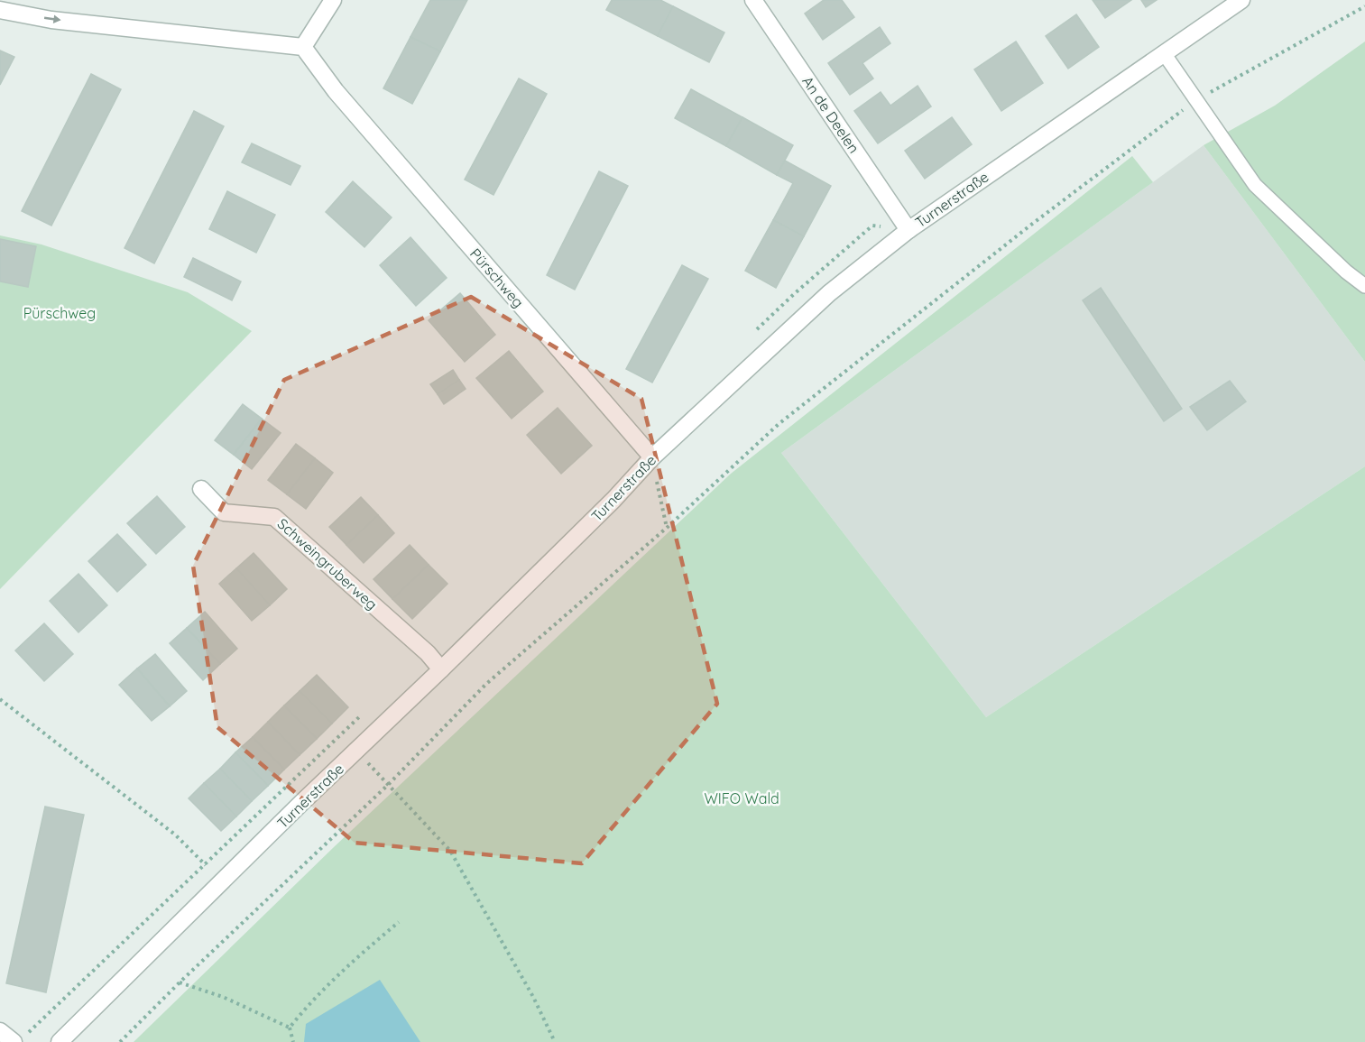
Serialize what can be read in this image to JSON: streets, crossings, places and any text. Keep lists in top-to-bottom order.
{
  "streets": {
    "street": [
      "An de Deelen",
      "Turnerstraße",
      "Pürschweg",
      "Schweingruberweg"
    ]
  },
  "crossings": [
    ["An de Deelen", "Turnerstraße"],
    ["Turnerstraße", "Pürschweg"],
    ["Turnerstraße", "Schweingruberweg"]
  ],
  "parks": ["Pürschweg", "WIFO Wald"]
}
